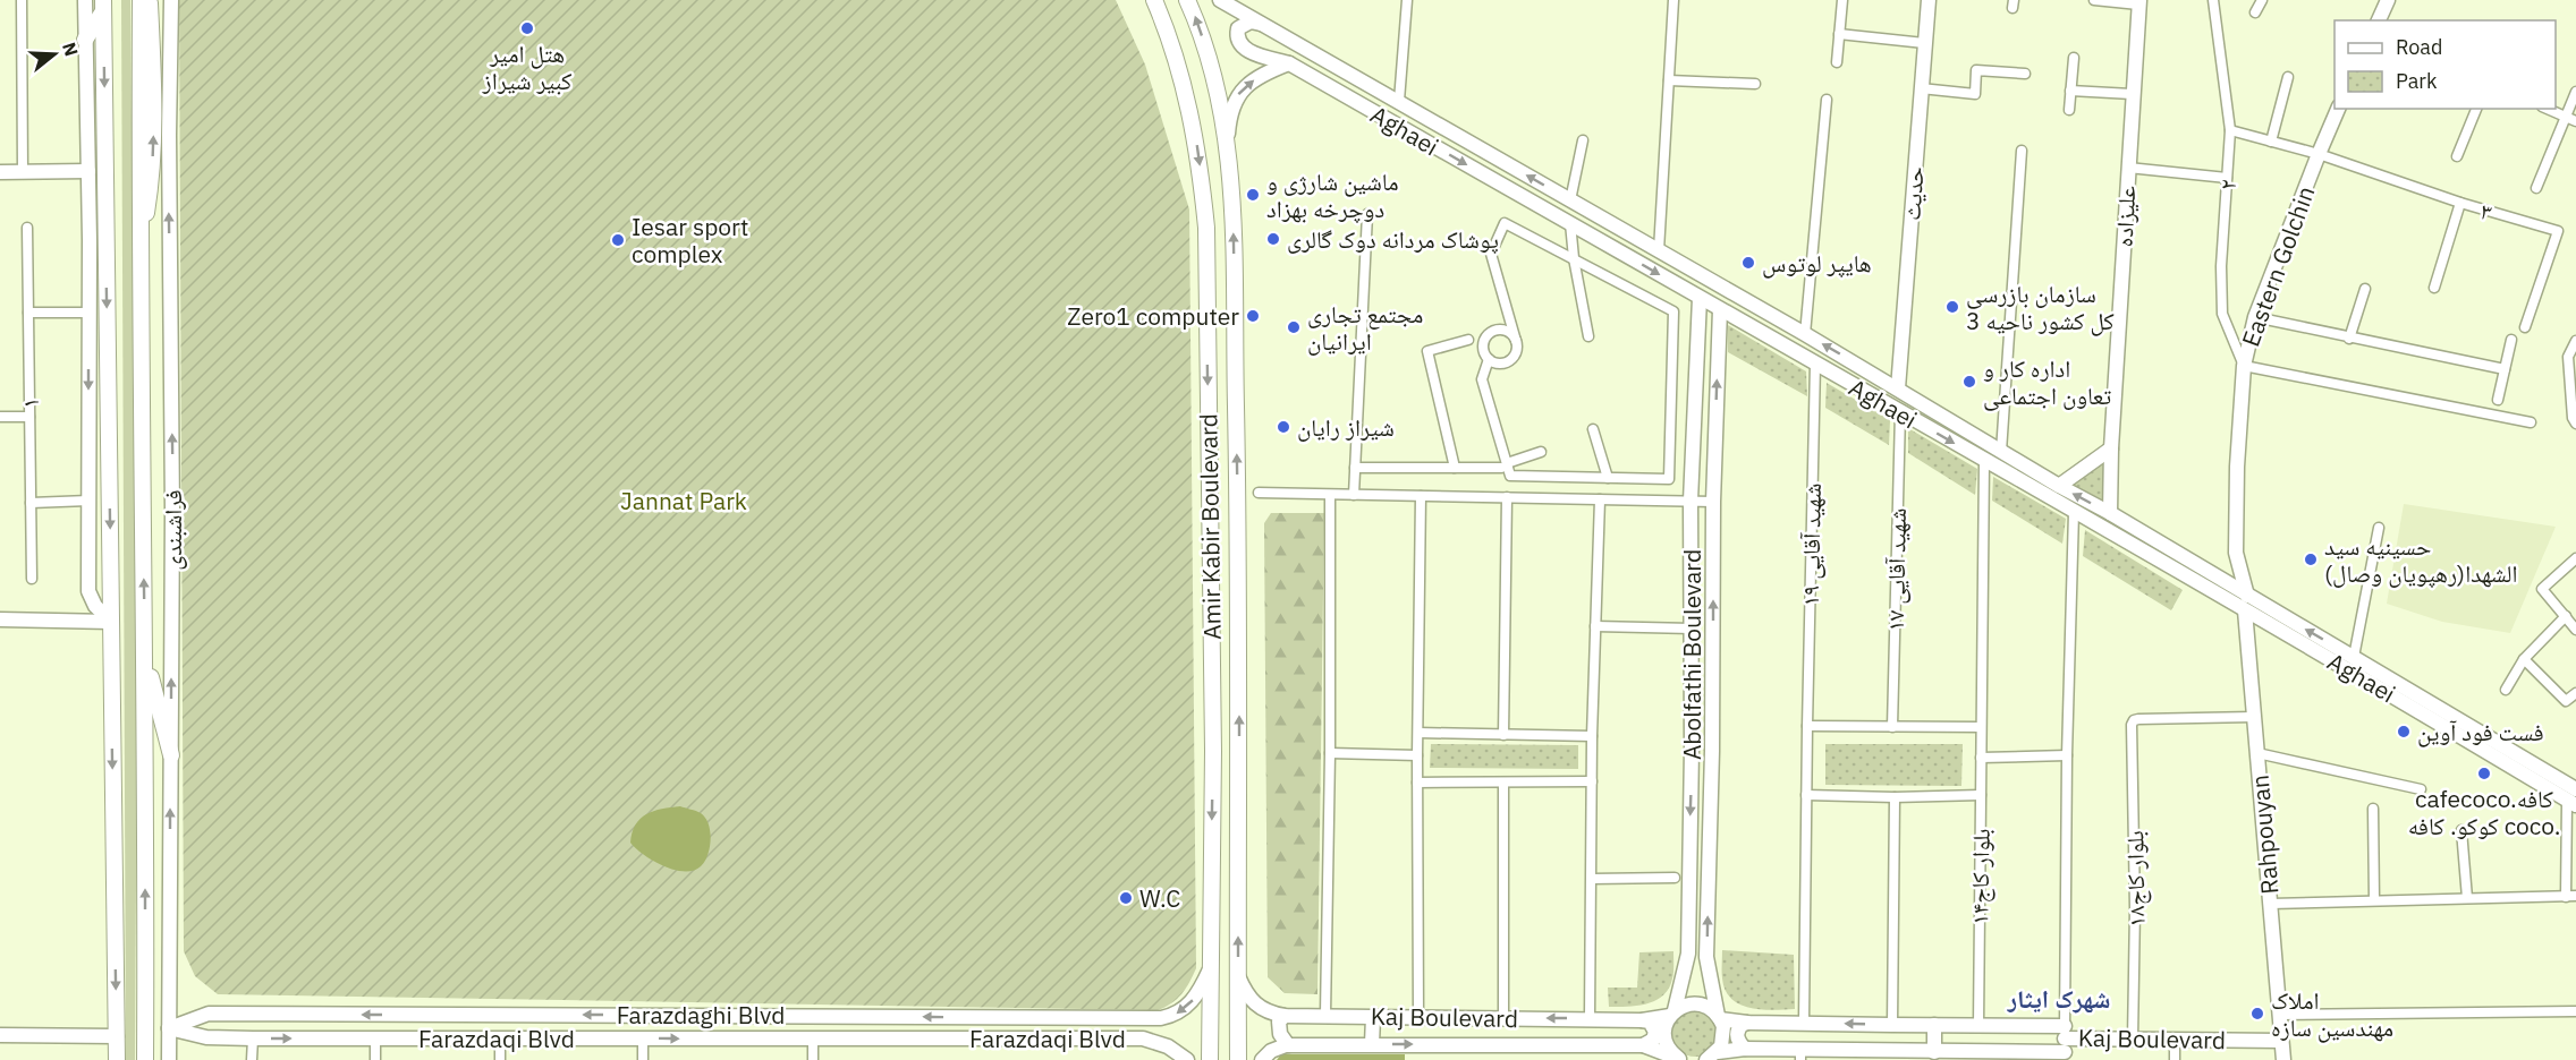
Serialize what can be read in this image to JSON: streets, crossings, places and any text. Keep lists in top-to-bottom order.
{
  "streets": {
    "main road": [
      "Aghaei",
      "حدیث",
      "علیزاده",
      "Eastern Golchin",
      "Amir Kabir Boulevard",
      "فراشبندی",
      "Abolfathi Boulevard",
      "Rahpouyan",
      "Farazdaghi Blvd",
      "Kaj Boulevard",
      "Farazdaqi Blvd"
    ],
    "street": [
      "۲",
      "۳",
      "۱",
      "شهید آقایی ۱۹",
      "شهید آقایی ۱۷",
      "بلوار کاج۱۴",
      "بلوار کاج۱۸"
    ]
  },
  "crossings": [
    ["Aghaei", "حدیث"],
    ["Aghaei", "علیزاده"],
    ["Aghaei", "Eastern Golchin"],
    ["Aghaei", "شهید آقایی ۱۹"],
    ["Aghaei", "شهید آقایی ۱۷"],
    ["Aghaei", "Abolfathi Boulevard"],
    ["Aghaei", "Rahpouyan"],
    ["Aghaei", "بلوار کاج۱۴"],
    ["۲", "۳"],
    ["۲", "Eastern Golchin"],
    ["۳", "Eastern Golchin"],
    ["Eastern Golchin", "Rahpouyan"],
    ["Amir Kabir Boulevard", "Farazdaghi Blvd"],
    ["Amir Kabir Boulevard", "Kaj Boulevard"],
    ["فراشبندی", "Farazdaghi Blvd"],
    ["فراشبندی", "Farazdaqi Blvd"],
    ["شهید آقایی ۱۹", "Kaj Boulevard"],
    ["Abolfathi Boulevard", "Kaj Boulevard"],
    ["Rahpouyan", "بلوار کاج۱۸"],
    ["Rahpouyan", "Kaj Boulevard"],
    ["بلوار کاج۱۴", "Kaj Boulevard"],
    ["بلوار کاج۱۸", "Kaj Boulevard"],
    ["Farazdaghi Blvd", "Farazdaqi Blvd"]
  ],
  "one_way": ["Farazdaghi Blvd"],
  "districts": ["شهرک ایثار"],
  "parks": ["Jannat Park"],
  "places": [
    "هتل امیر کبیر شیراز",
    "ماشین شارژی و دوچرخه بهزاد",
    "پوشاک مردانه دوک گالری",
    "Iesar sport complex",
    "هایپر لوتوس",
    "سازمان بازرسی کل کشور ناحیه 3",
    "Zero1 computer",
    "مجتمع تجاری ایرانیان",
    "اداره کار و تعاون اجتماعی",
    "شیراز رایان",
    "حسینیه سید الشهدا(رهپویان وصال)",
    "فست فود آوین",
    "cafecoco.کافه کوکو. کافه coco.",
    "W.C",
    "املاک مهندسین سازه"
  ],
  "legend": ["Road", "Park"],
  "north": "right"
}
